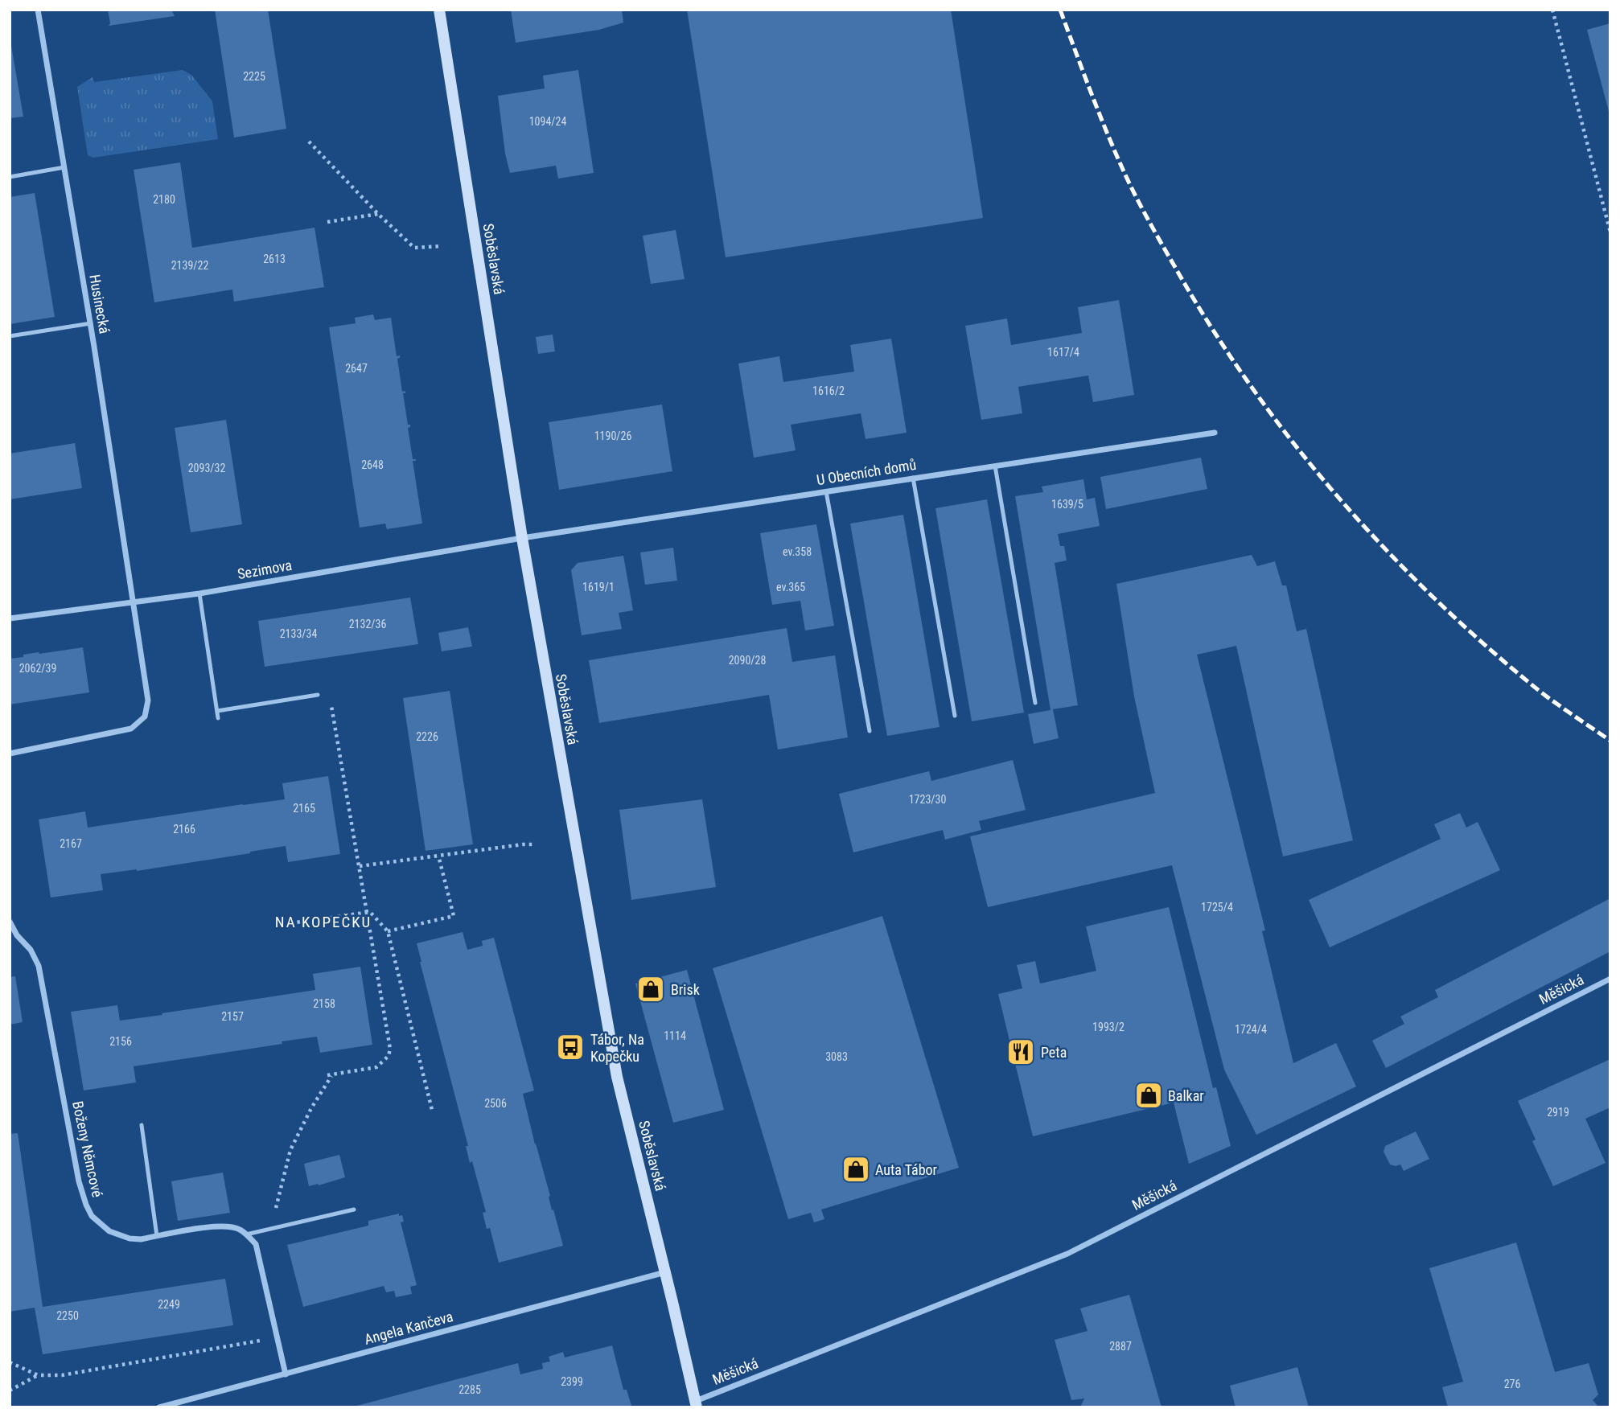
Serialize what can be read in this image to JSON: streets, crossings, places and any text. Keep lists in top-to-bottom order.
{
  "streets": {
    "main road": ["Soběslavská"],
    "street": [
      "Husinecká",
      "U Obecních domů",
      "Sezimova",
      "Měšická",
      "Boženy Němcové",
      "Angela Kančeva"
    ]
  },
  "crossings": [
    ["Soběslavská", "U Obecních domů"],
    ["Soběslavská", "Sezimova"],
    ["Soběslavská", "Měšická"],
    ["Soběslavská", "Angela Kančeva"],
    ["Husinecká", "Sezimova"],
    ["U Obecních domů", "Sezimova"]
  ],
  "districts": ["NA KOPEČKU"],
  "places": {
    "shop": ["Brisk", "Balkar", "Auta Tábor"],
    "bus stop": ["Tábor, Na Kopečku"],
    "restaurant": ["Peta"]
  },
  "house_numbers": [
    "2225",
    "1094/24",
    "2180",
    "2613",
    "2139/22",
    "1617/4",
    "2647",
    "1616/2",
    "1190/26",
    "2648",
    "2093/32",
    "1639/5",
    "ev.358",
    "1619/1",
    "ev.365",
    "2132/36",
    "2133/34",
    "2090/28",
    "2062/39",
    "2226",
    "1723/30",
    "2165",
    "2166",
    "2167",
    "1725/4",
    "2158",
    "2157",
    "1993/2",
    "1724/4",
    "1114",
    "2156",
    "3083",
    "2506",
    "2919",
    "2249",
    "2250",
    "2887",
    "2399",
    "276",
    "2285"
  ]
}
